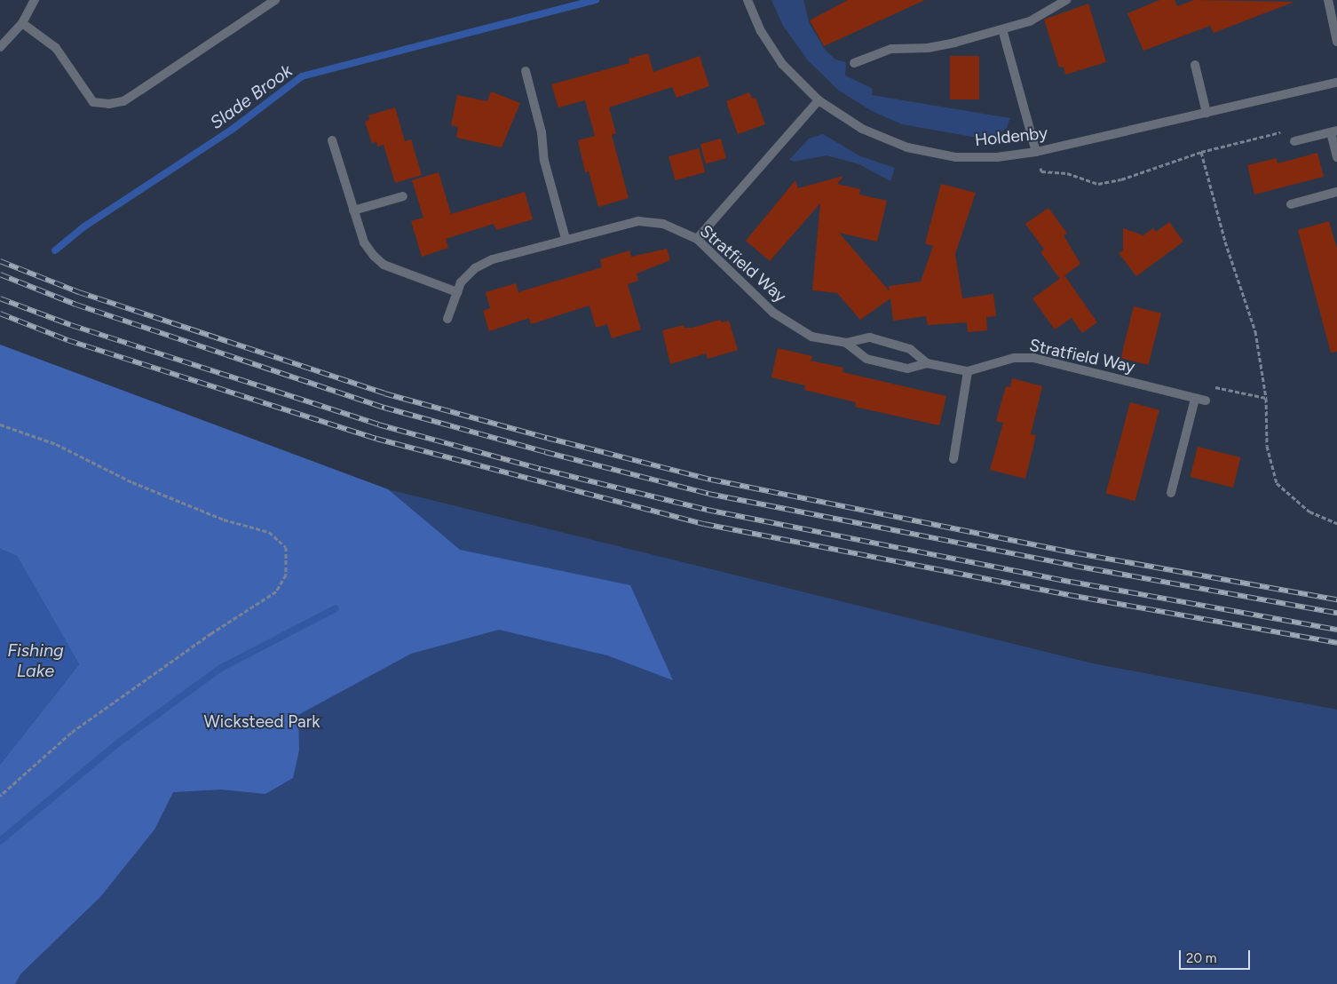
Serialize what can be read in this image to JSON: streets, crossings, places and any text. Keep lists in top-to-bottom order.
{
  "streets": {
    "street": ["Holdenby", "Stratfield Way"]
  },
  "water": ["Slade Brook", "Fishing Lake"],
  "parks": ["Wicksteed Park"],
  "scale_bar": "20 m"
}
